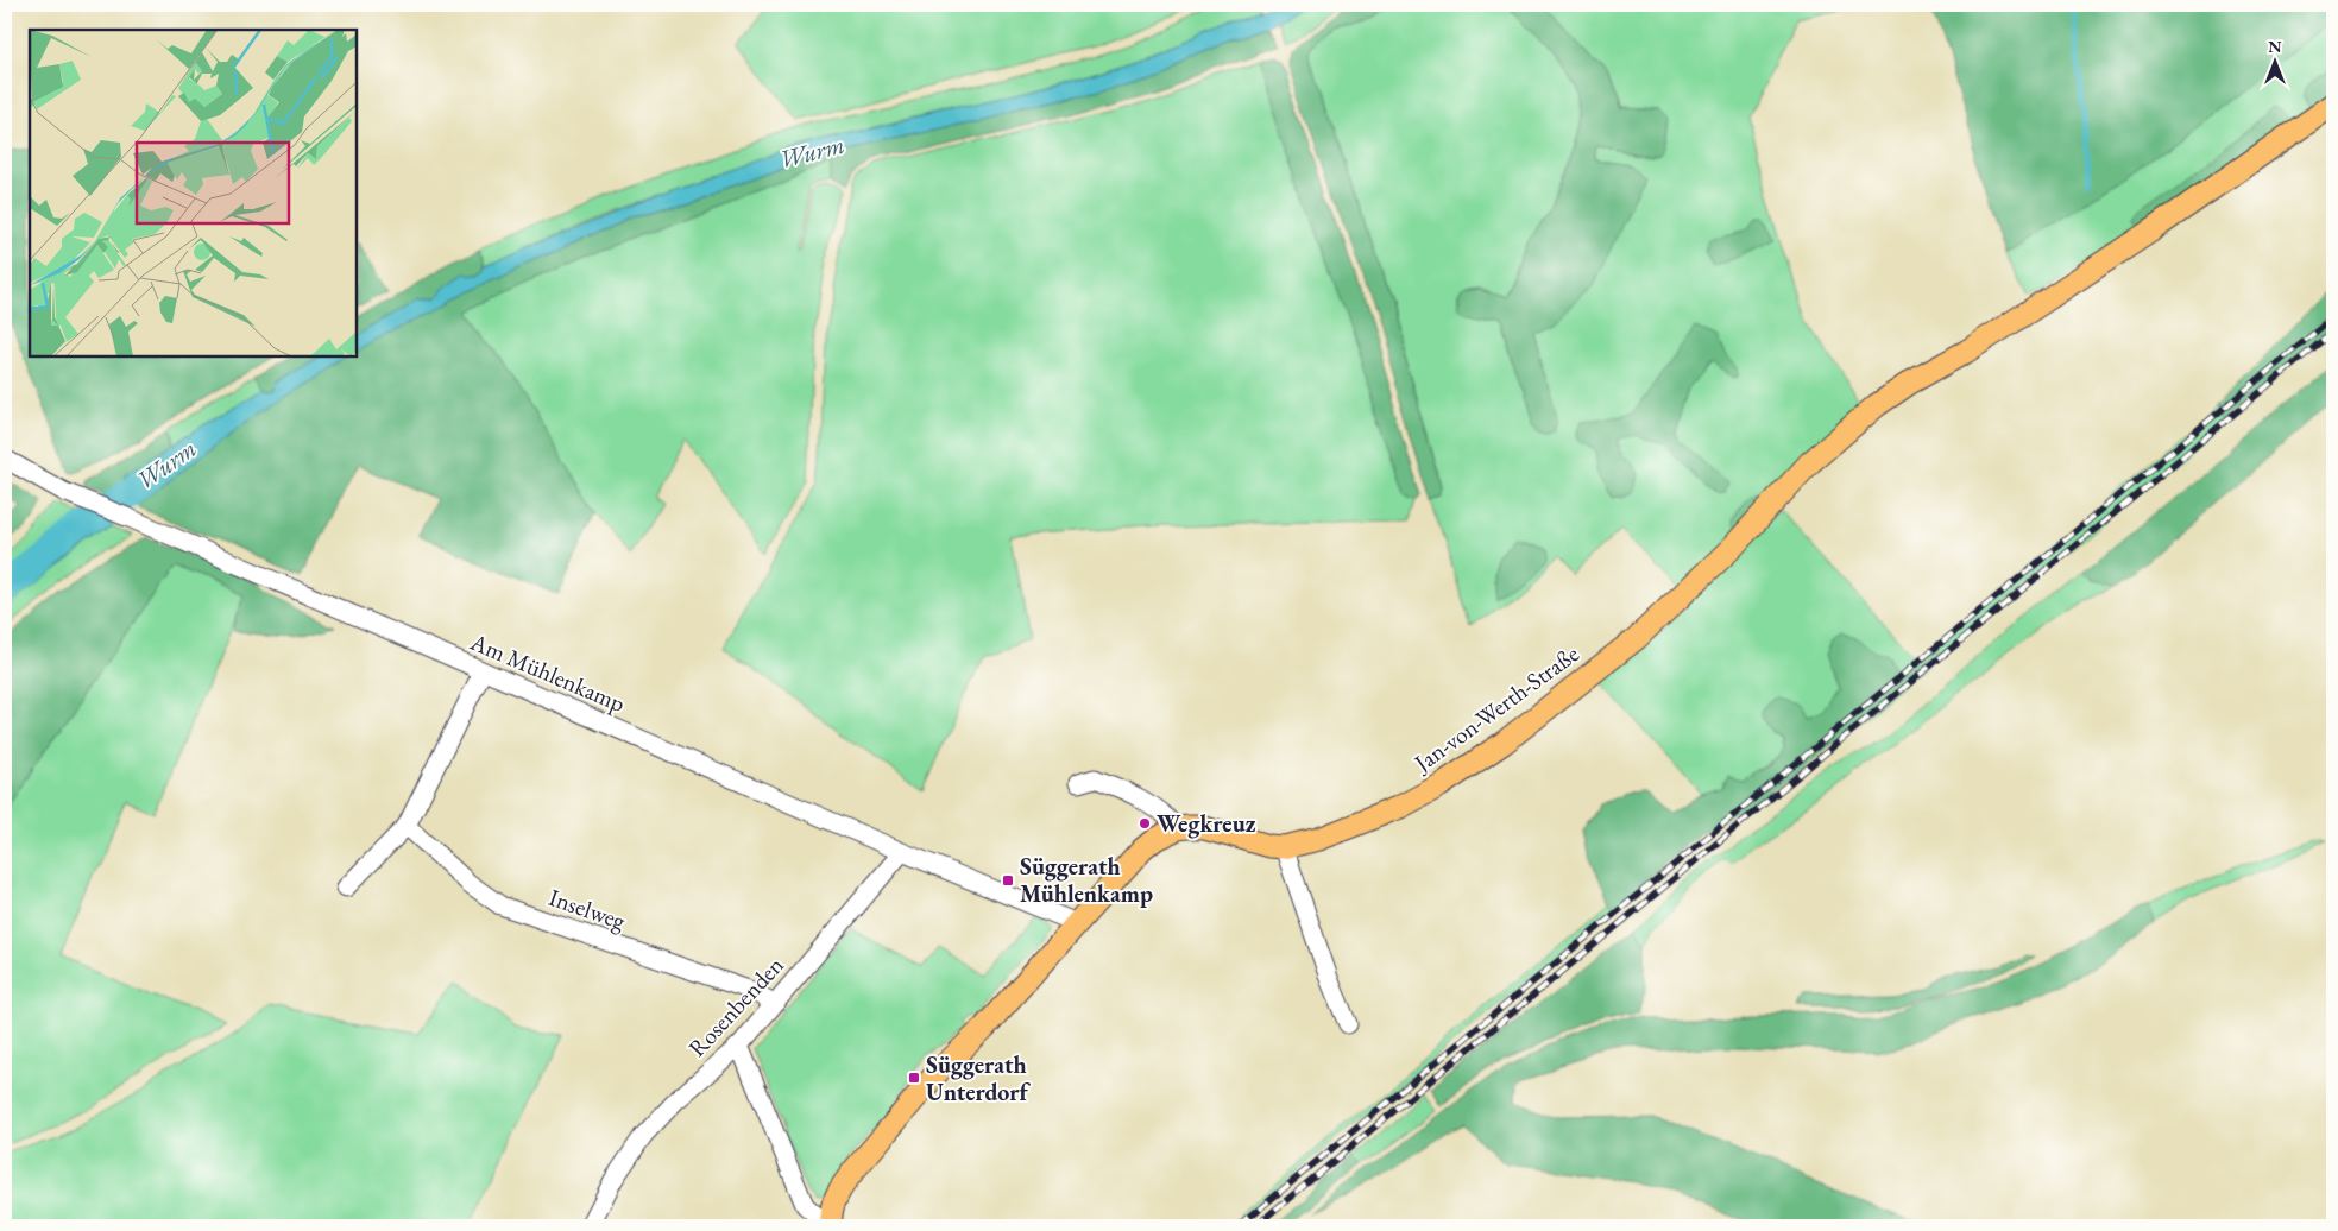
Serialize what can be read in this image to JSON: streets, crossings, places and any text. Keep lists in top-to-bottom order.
{
  "streets": {
    "main road": ["Jan-von-Werth-Straße"],
    "street": ["Am Mühlenkamp", "Inselweg", "Rosenbenden"]
  },
  "crossings": [
    ["Am Mühlenkamp", "Jan-von-Werth-Straße"],
    ["Am Mühlenkamp", "Rosenbenden"],
    ["Inselweg", "Rosenbenden"]
  ],
  "water": ["Wurm"],
  "places": {
    "other": ["Wegkreuz"],
    "transit": ["Süggerath Mühlenkamp", "Süggerath Unterdorf"]
  },
  "north": "top"
}
